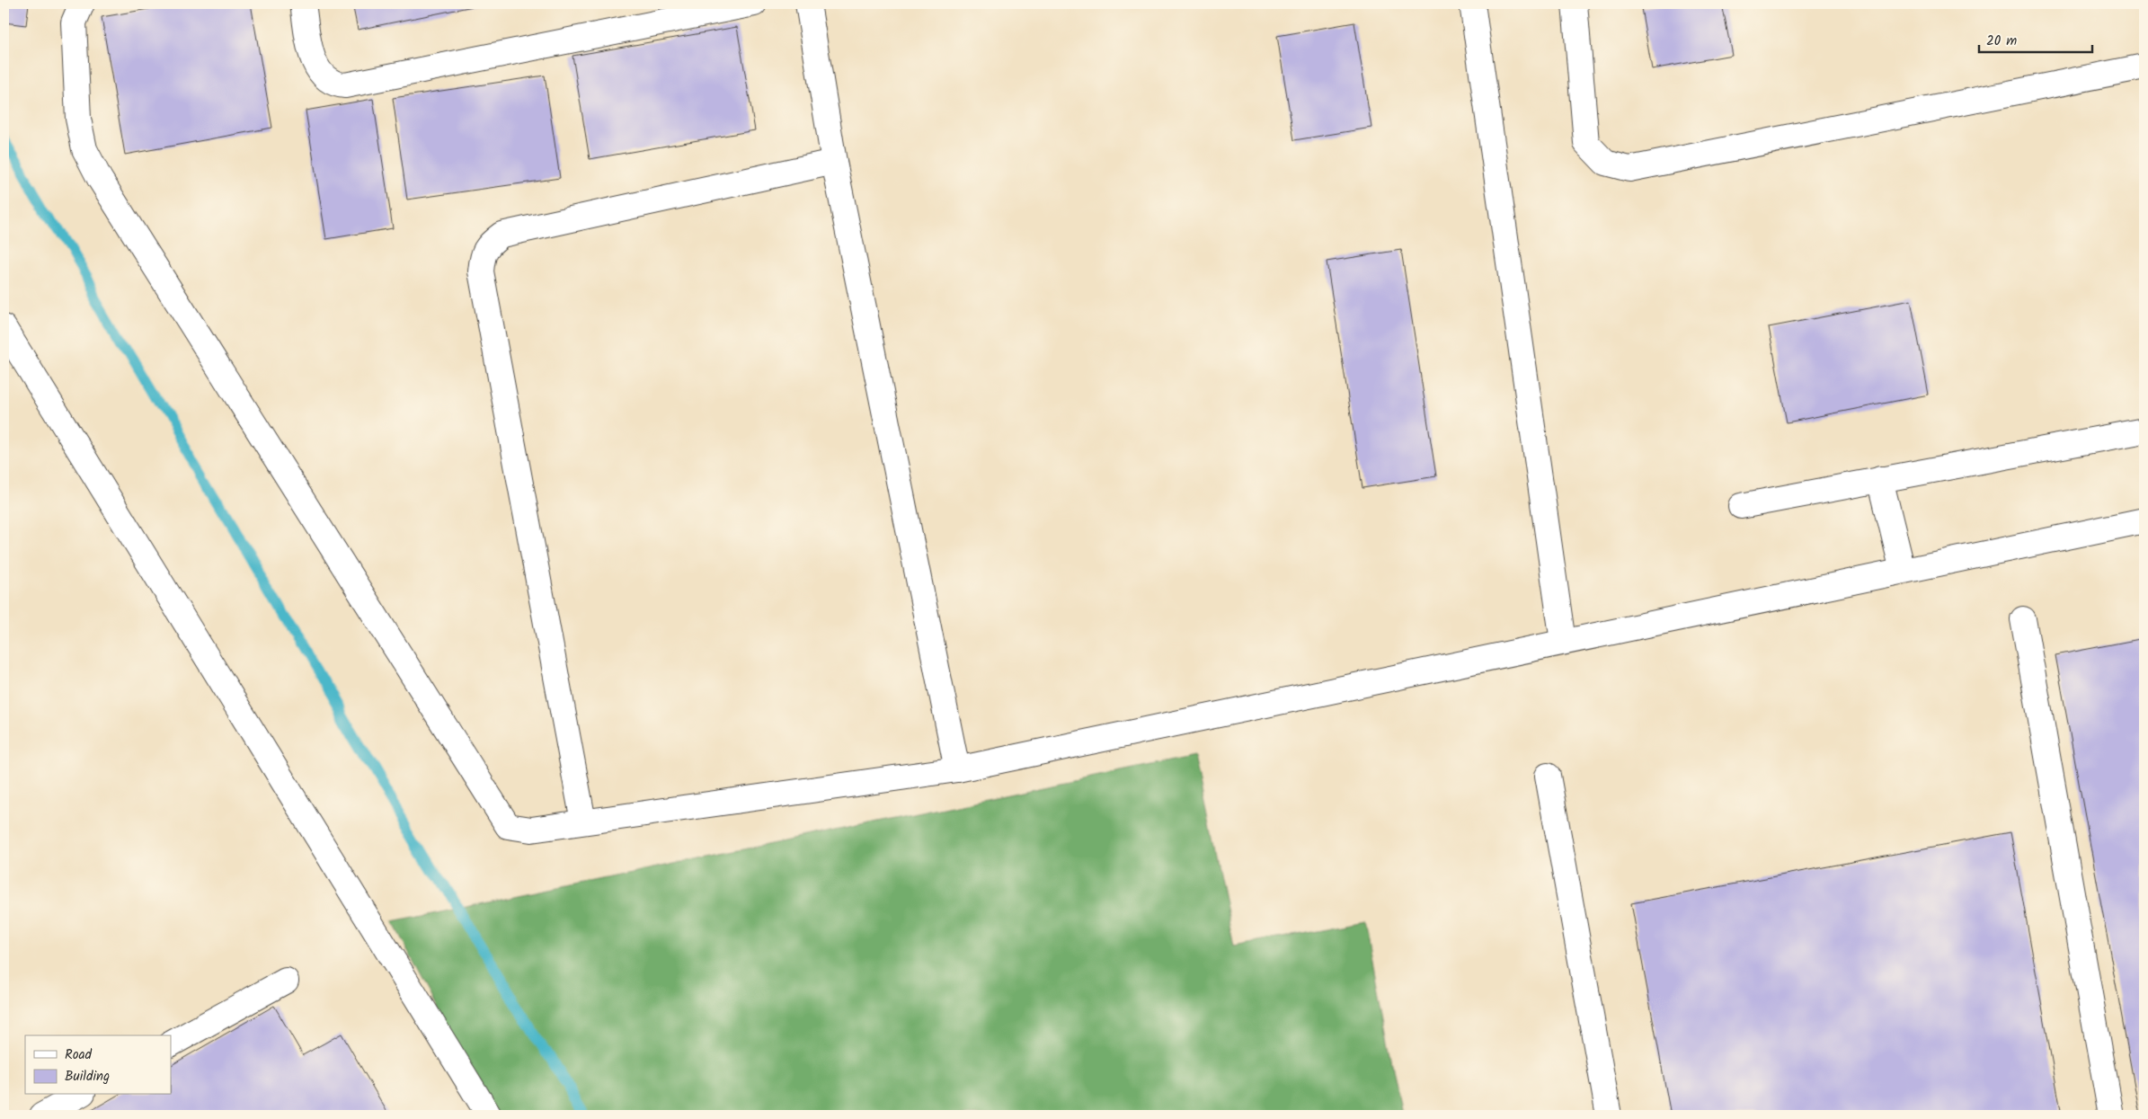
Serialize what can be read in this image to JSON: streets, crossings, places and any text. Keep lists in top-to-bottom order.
{
  "legend": ["Road", "Building"],
  "scale_bar": "20 m"
}
